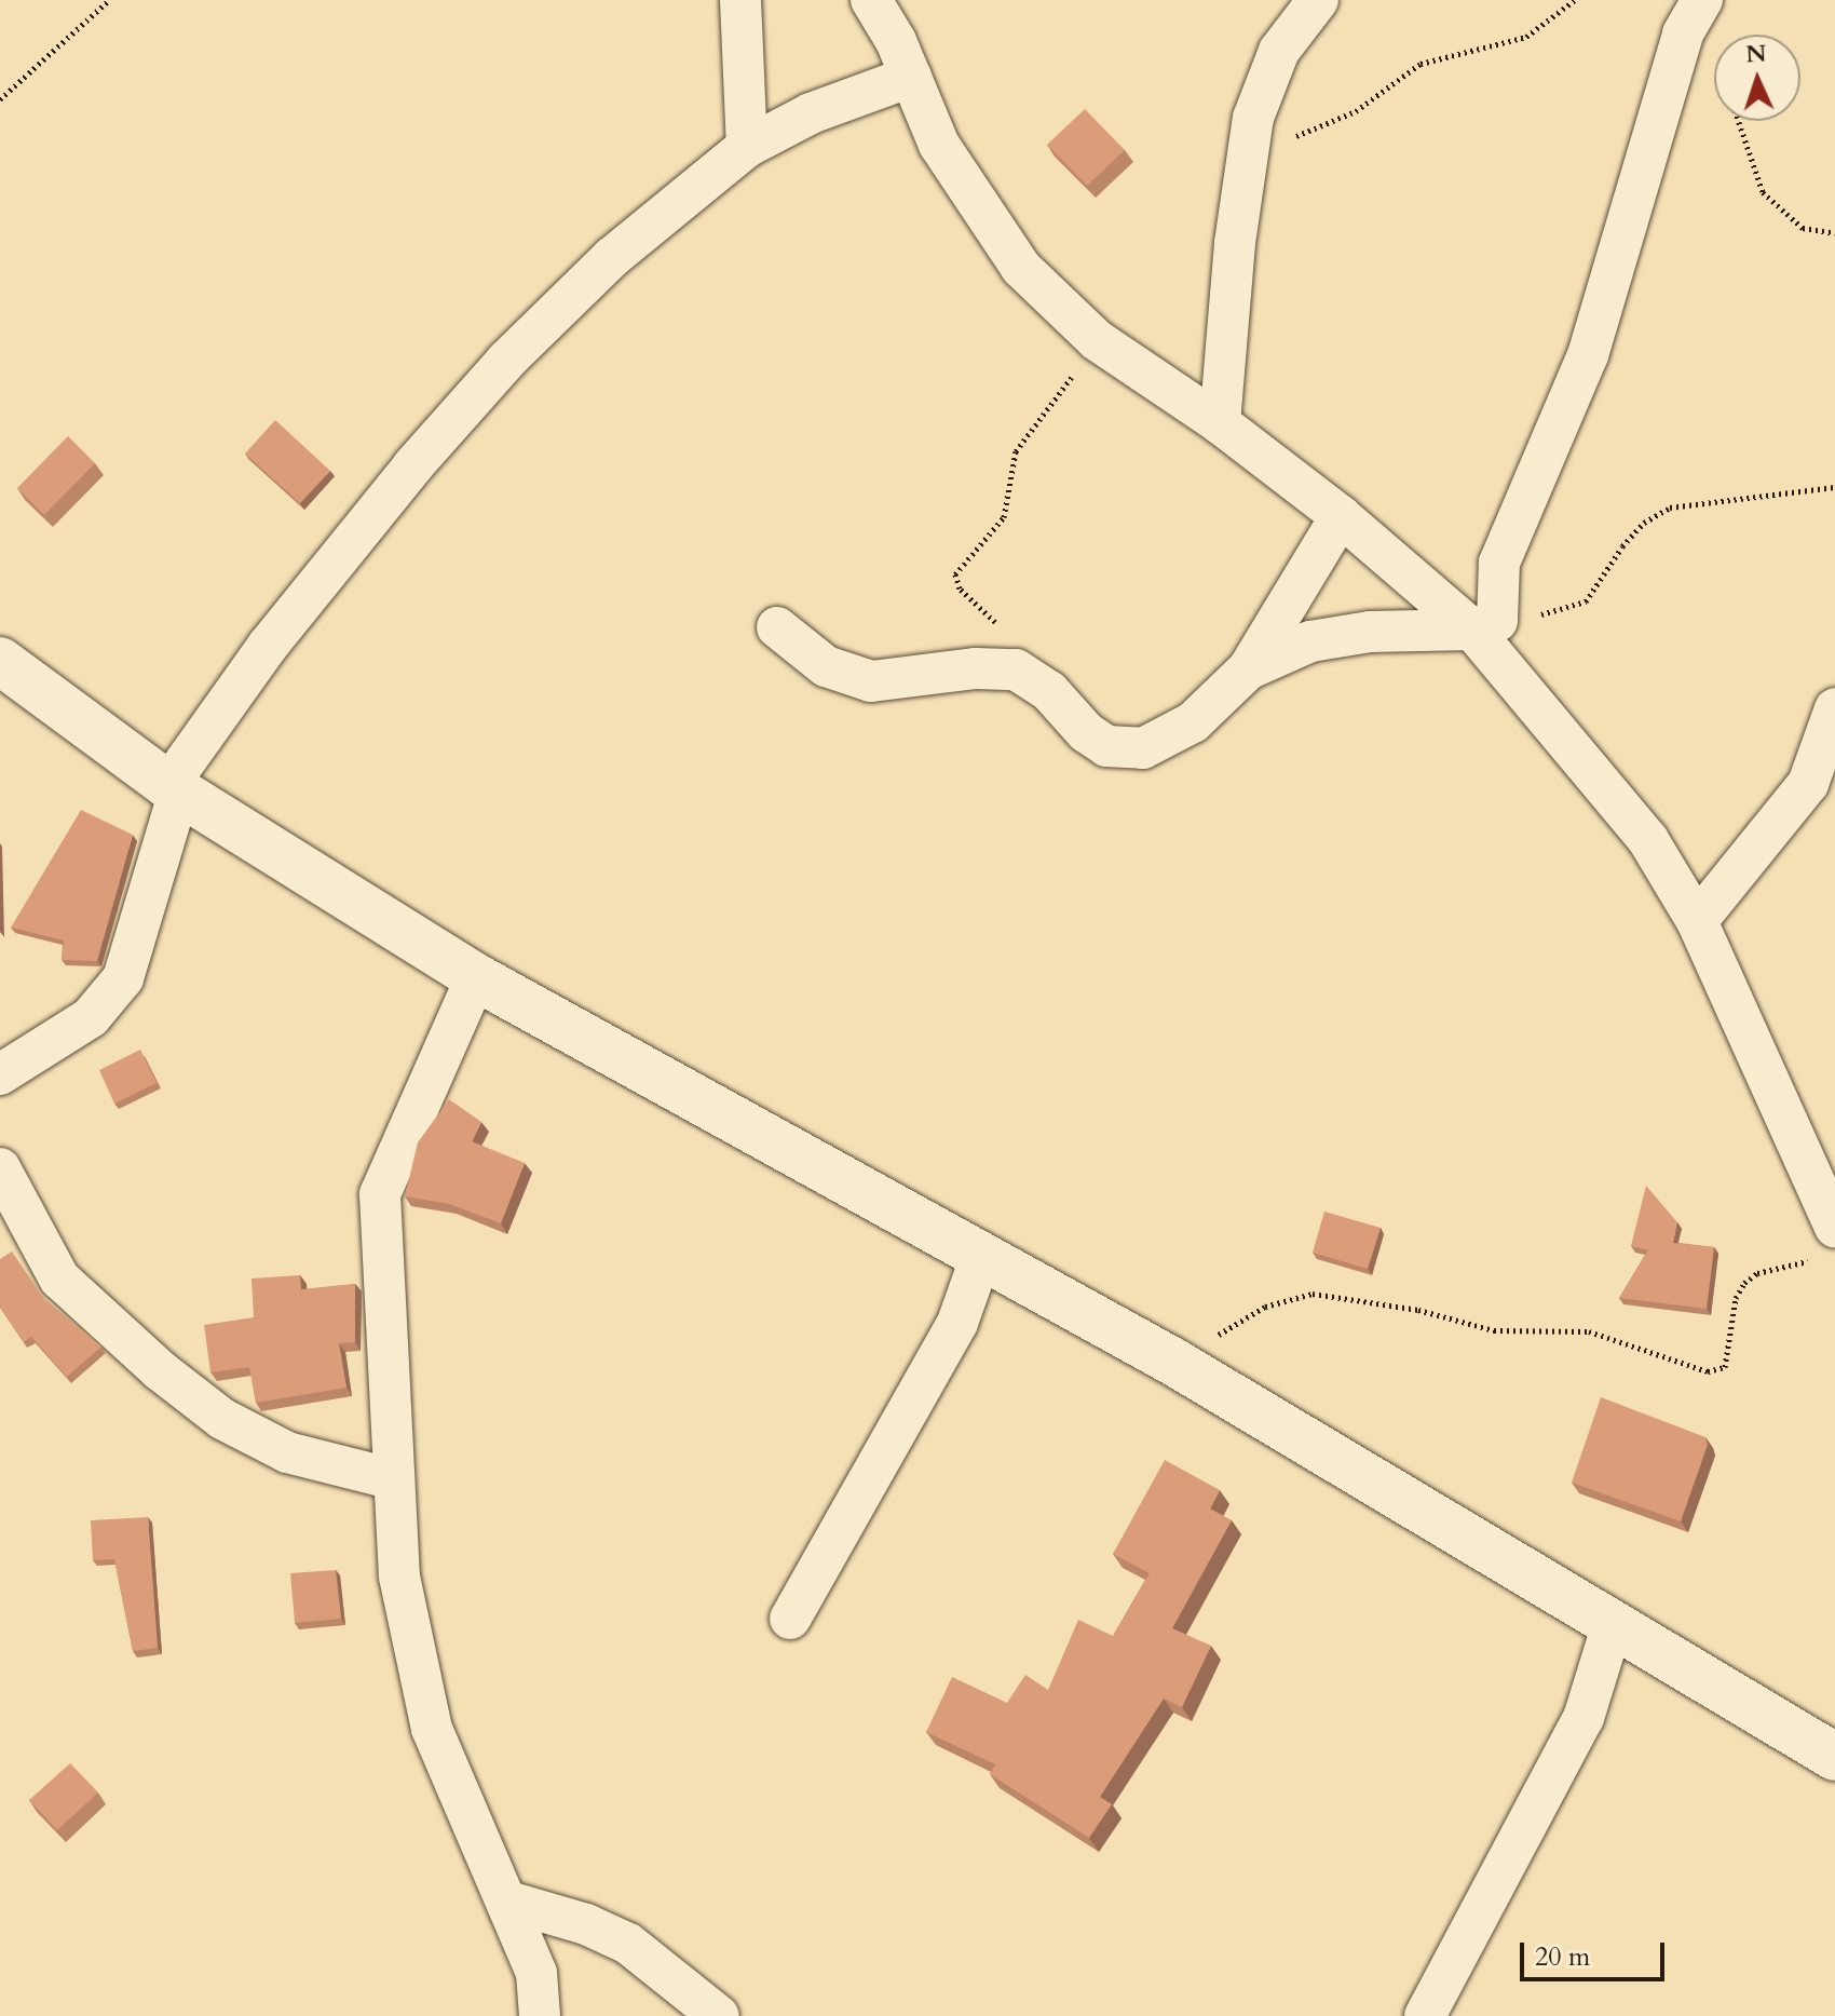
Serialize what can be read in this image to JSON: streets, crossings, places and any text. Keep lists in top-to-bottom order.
{
  "scale_bar": "20 m",
  "north": "top"
}
